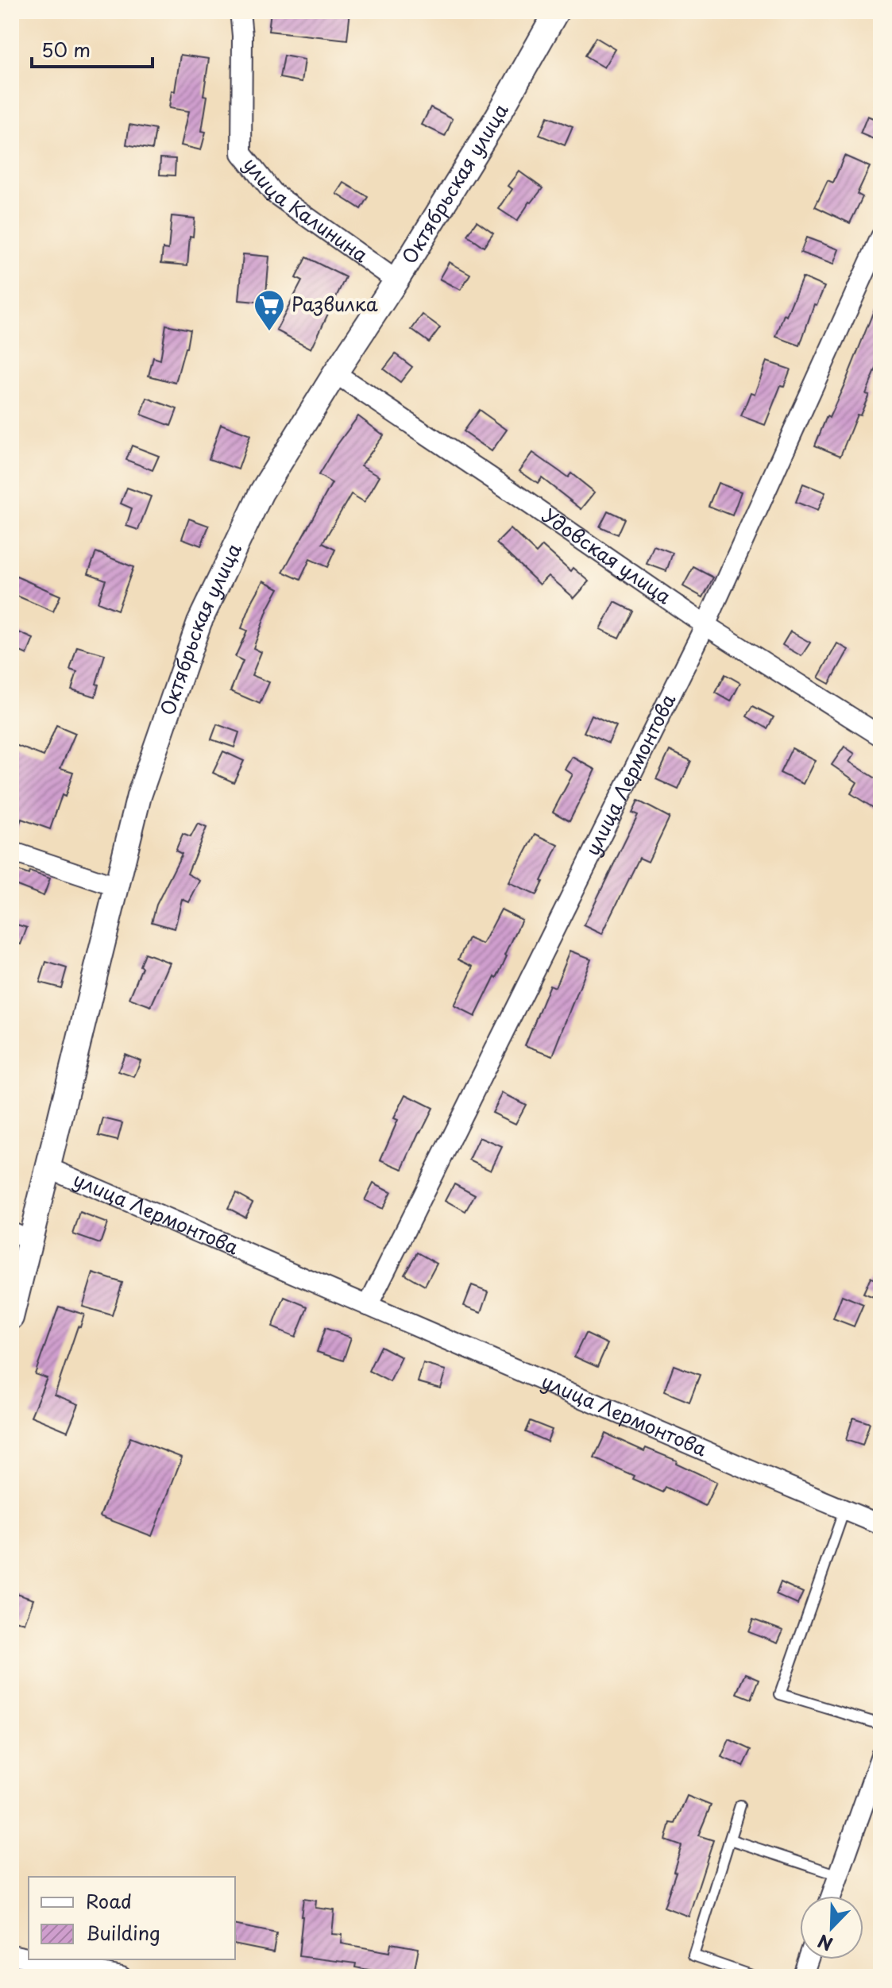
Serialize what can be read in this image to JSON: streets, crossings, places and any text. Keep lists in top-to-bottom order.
{
  "streets": {
    "street": [
      "Октябрьская улица",
      "улица Калинина",
      "Удовская улица",
      "улица Лермонтова"
    ]
  },
  "crossings": [
    ["Октябрьская улица", "улица Калинина"],
    ["Октябрьская улица", "Удовская улица"],
    ["Октябрьская улица", "улица Лермонтова"],
    ["Удовская улица", "улица Лермонтова"]
  ],
  "places": {
    "supermarket": ["Развилка"]
  },
  "legend": ["Road", "Building"],
  "scale_bar": "50 m",
  "north": "bottom left"
}
